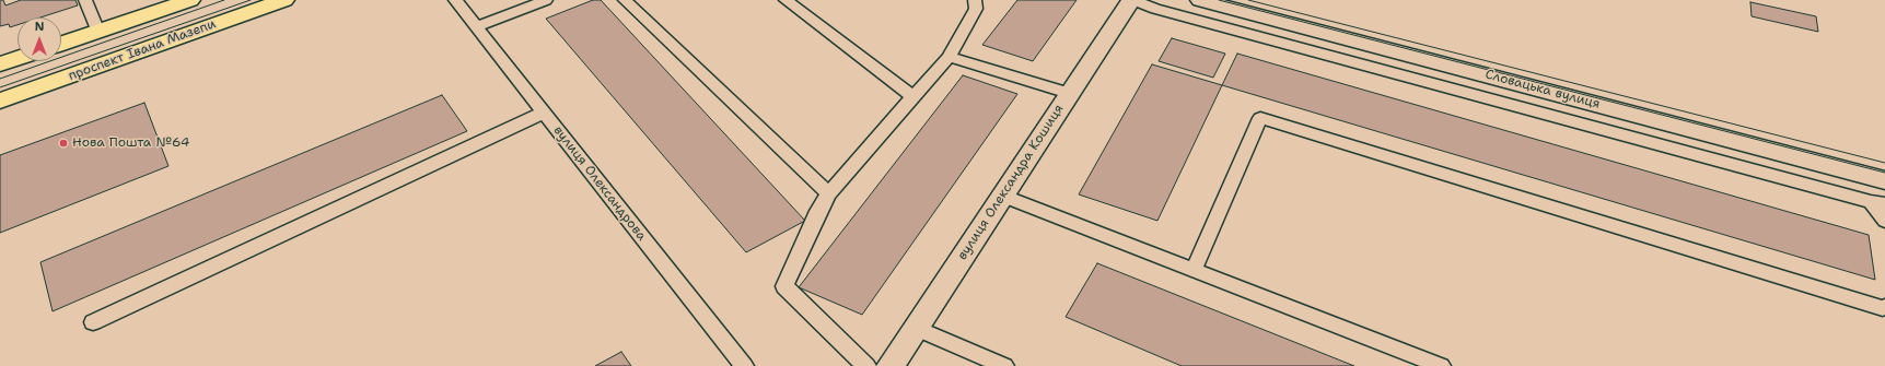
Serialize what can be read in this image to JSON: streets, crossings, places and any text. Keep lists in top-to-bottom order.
{
  "streets": {
    "highway": ["проспект Івана Мазепи"],
    "street": ["Словацька вулиця", "вулиця Олександра Кошиця"],
    "lane": ["вулиця Олександрова"]
  },
  "places": ["Нова Пошта №64"],
  "north": "top"
}
